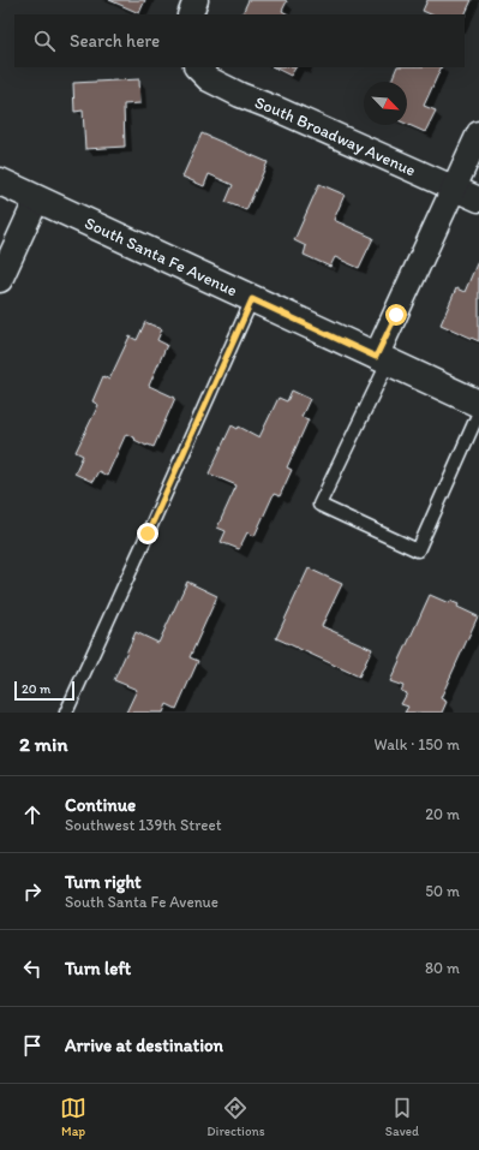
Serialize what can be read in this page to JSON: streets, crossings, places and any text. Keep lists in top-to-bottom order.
{
  "streets": {
    "main road": ["South Santa Fe Avenue"],
    "street": ["South Broadway Avenue"]
  },
  "scale_bar": "20 m",
  "north": "bottom right",
  "page": {
    "search": "Search here",
    "scale": "20 m",
    "heading": ["2 min", "Walk · 150 m"],
    "list": [
      ["Continue", "Southwest 139th Street", "20 m"],
      ["Turn right", "South Santa Fe Avenue", "50 m"],
      ["Turn left", "80 m"],
      "Arrive at destination"
    ],
    "nav": ["Map", "Directions", "Saved"]
  }
}
